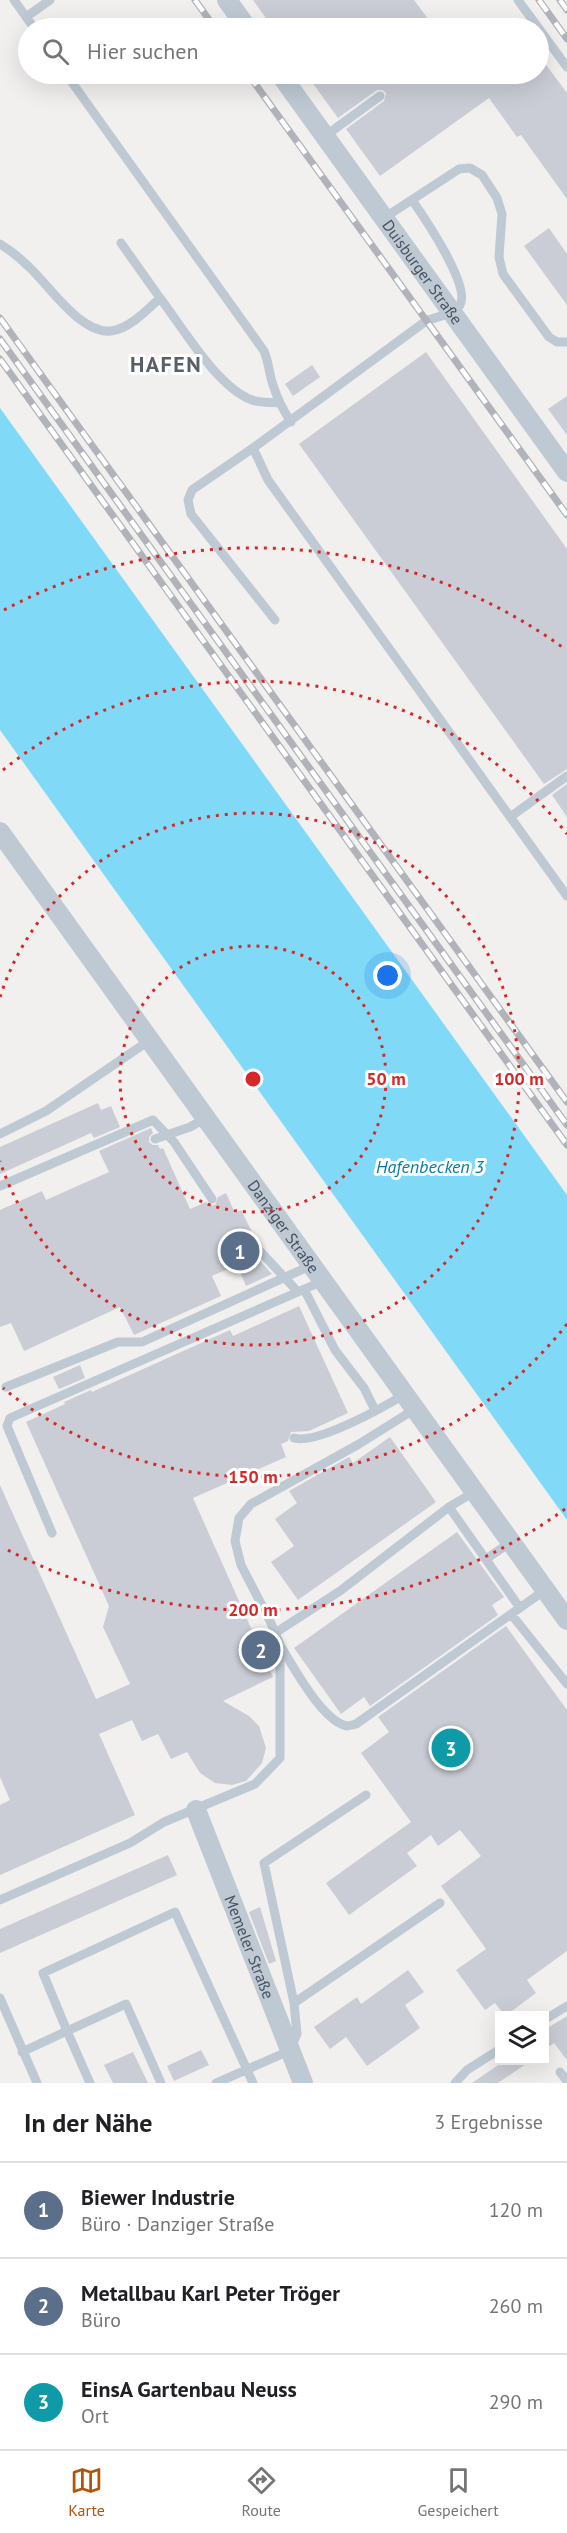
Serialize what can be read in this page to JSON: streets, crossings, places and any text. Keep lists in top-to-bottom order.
{
  "streets": {
    "street": ["Duisburger Straße", "Danziger Straße", "Memeler Straße"]
  },
  "districts": ["HAFEN"],
  "water": ["Hafenbecken 3"],
  "page": {
    "search": "Hier suchen",
    "pins": ["1", "2", "3"],
    "heading": ["In der Nähe", "3 Ergebnisse"],
    "list": [
      {
        "mark": "1",
        "name": "Biewer Industrie",
        "note": "Büro · Danziger Straße",
        "value": "120 m"
      },
      {
        "mark": "2",
        "name": "Metallbau Karl Peter Tröger",
        "note": "Büro",
        "value": "260 m"
      },
      {
        "mark": "3",
        "name": "EinsA Gartenbau Neuss",
        "note": "Ort",
        "value": "290 m"
      }
    ],
    "nav": ["Karte", "Route", "Gespeichert"]
  },
  "rings": [
    "50 m",
    "100 m",
    "150 m",
    "200 m"
  ]
}
